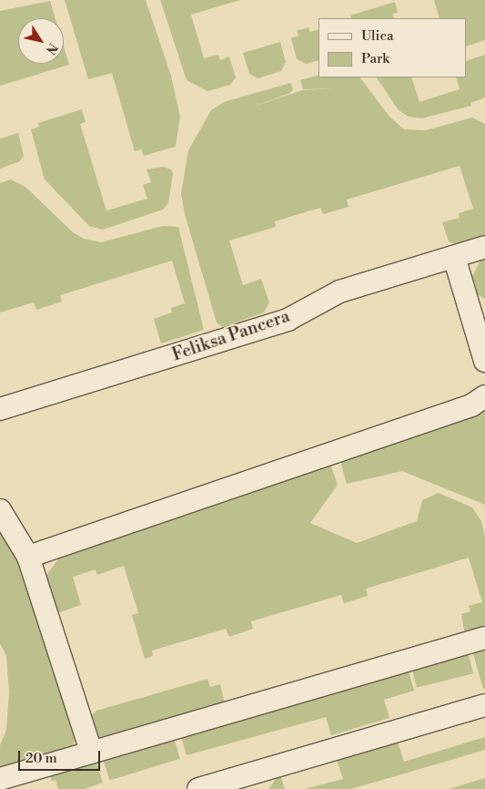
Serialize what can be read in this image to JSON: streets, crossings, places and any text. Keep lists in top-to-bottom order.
{
  "streets": {
    "street": ["Feliksa Pancera"]
  },
  "legend": ["Ulica", "Park"],
  "scale_bar": "20 m",
  "north": "bottom right"
}
